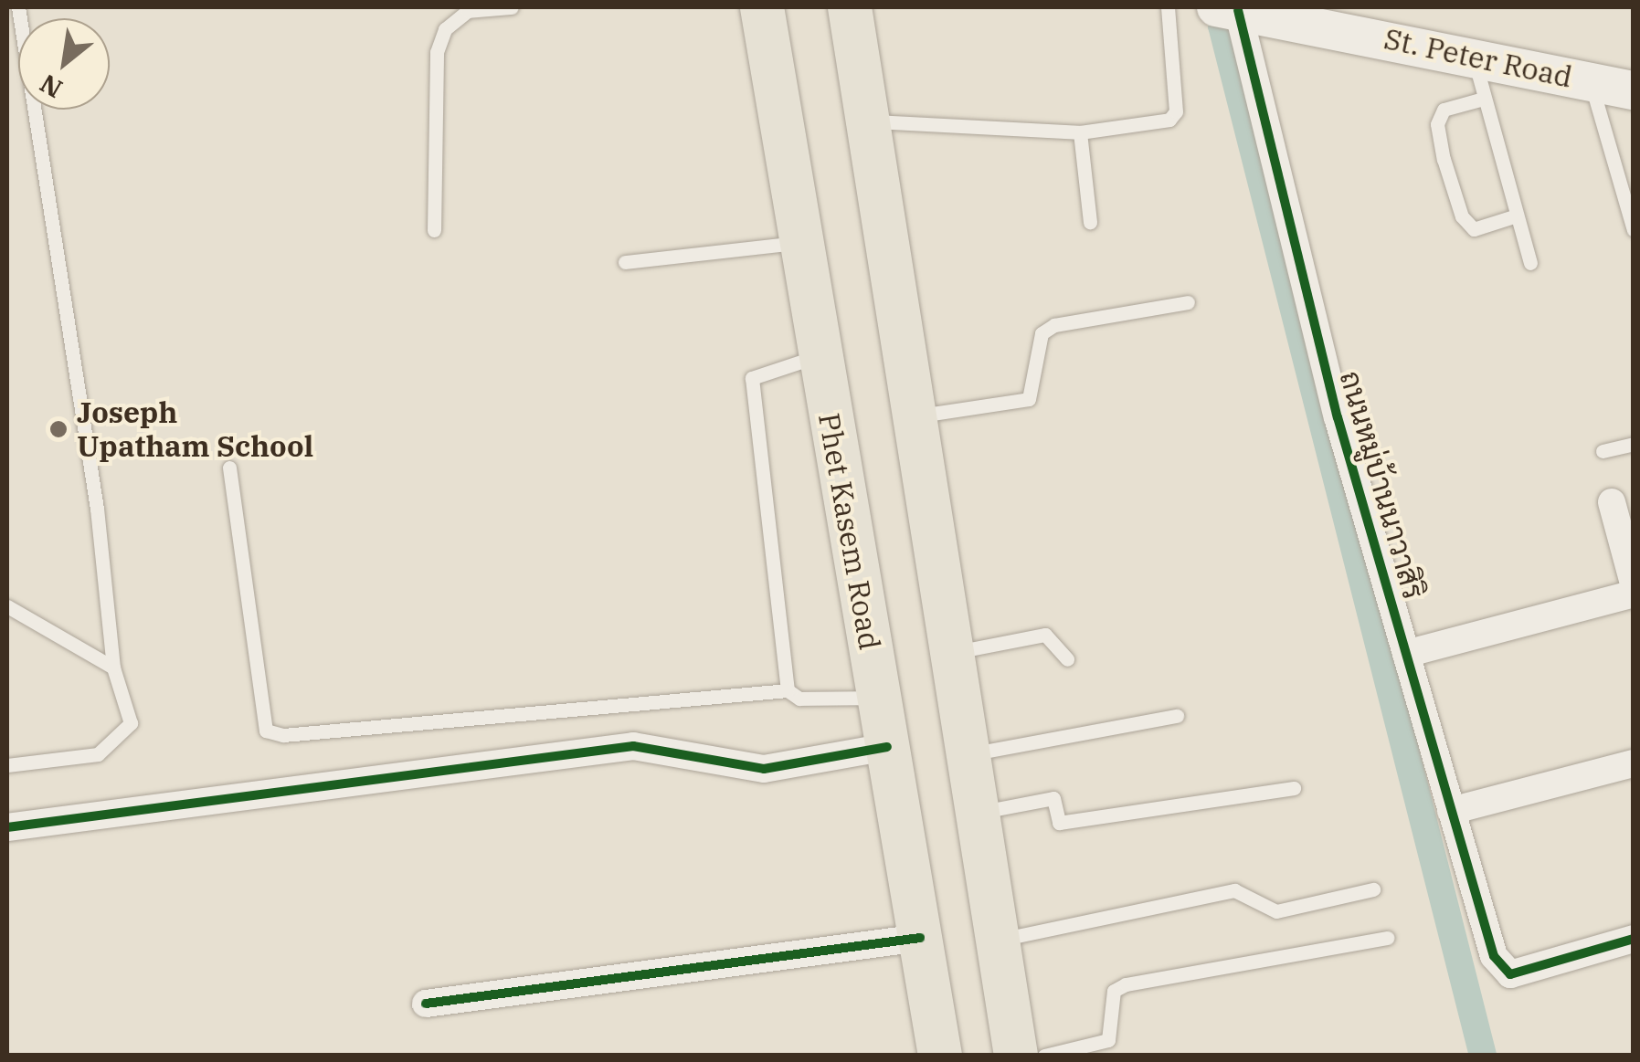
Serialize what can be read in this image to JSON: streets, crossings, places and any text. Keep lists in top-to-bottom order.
{
  "streets": {
    "main road": ["Phet Kasem Road"],
    "street": ["St. Peter Road", "ถนนหมู่บ้านนาวาสิริ"]
  },
  "crossings": [
    ["St. Peter Road", "ถนนหมู่บ้านนาวาสิริ"]
  ],
  "places": ["Joseph Upatham School"],
  "north": "bottom left"
}
